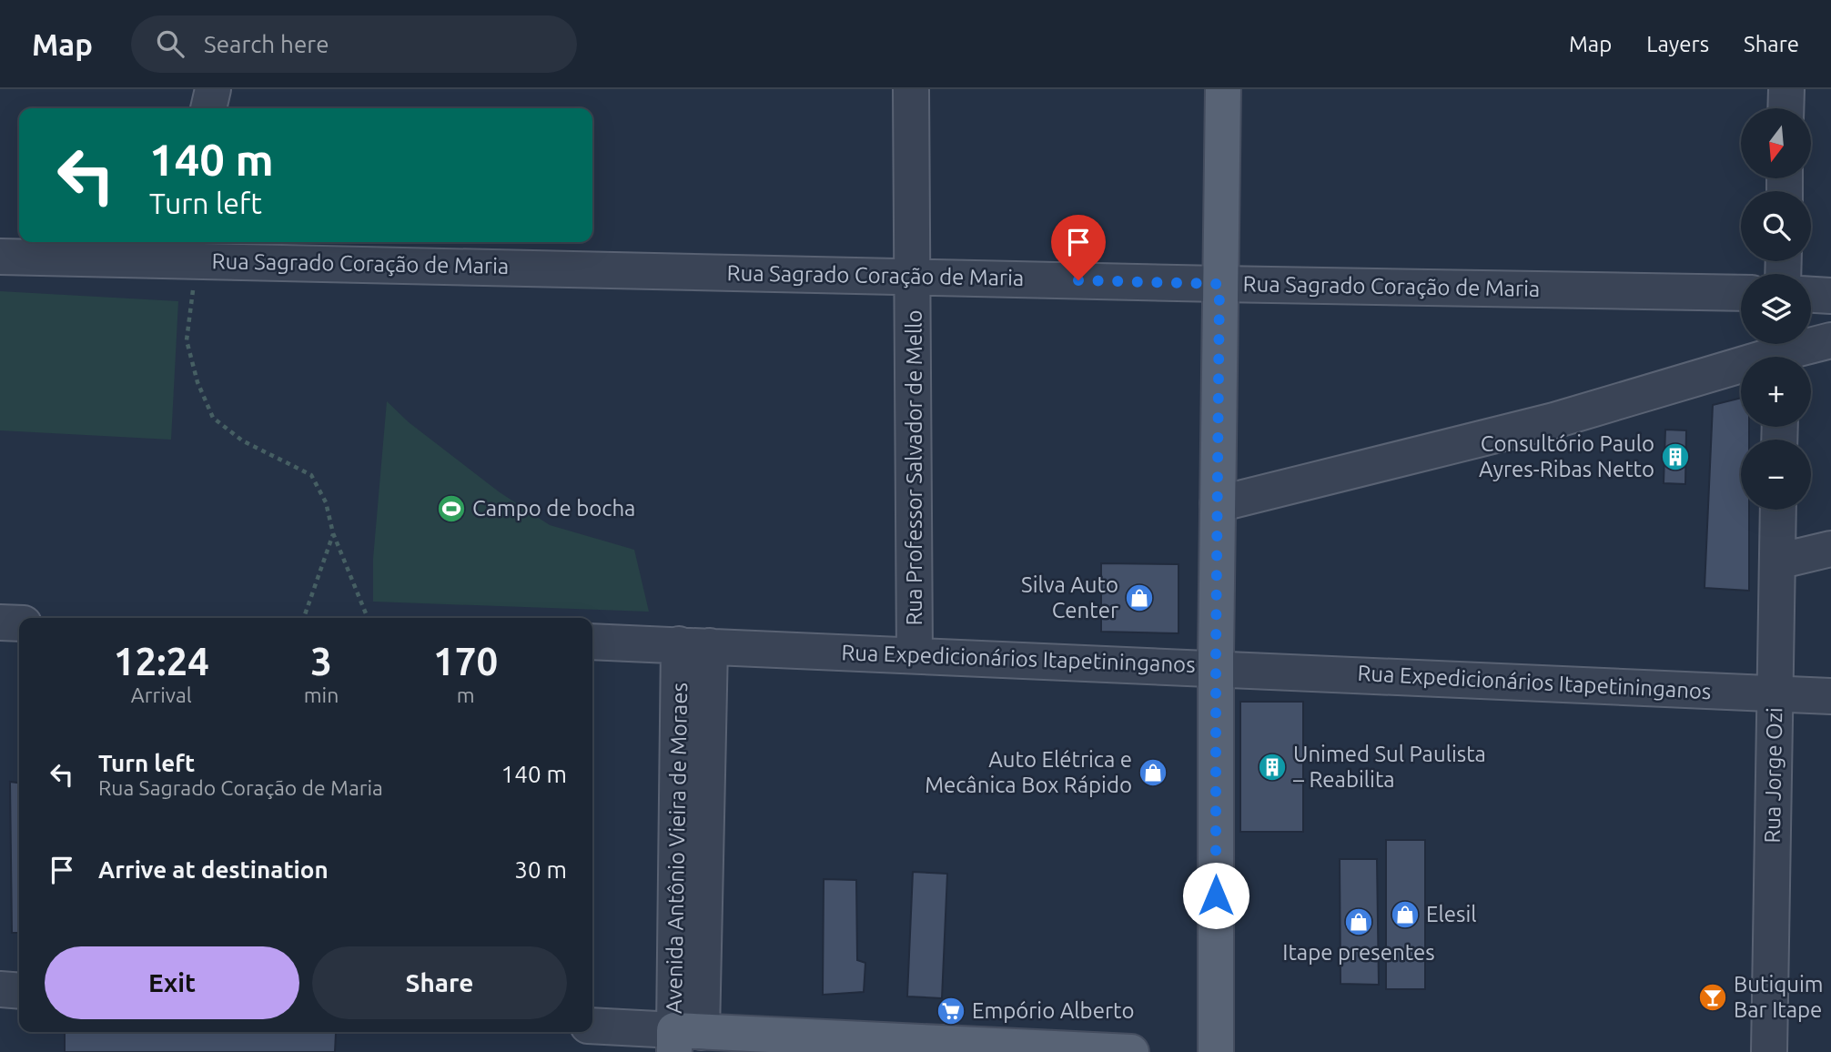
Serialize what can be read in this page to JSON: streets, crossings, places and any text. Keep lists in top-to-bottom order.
{
  "streets": {
    "street": [
      "Rua Sagrado Coração de Maria",
      "Rua Professor Salvador de Mello",
      "Rua Expedicionários Itapetininganos",
      "Rua Jorge Ozi",
      "Avenida Antônio Vieira de Moraes"
    ]
  },
  "crossings": [
    ["Rua Sagrado Coração de Maria", "Rua Professor Salvador de Mello"],
    ["Rua Professor Salvador de Mello", "Rua Expedicionários Itapetininganos"],
    ["Rua Expedicionários Itapetininganos", "Rua Jorge Ozi"],
    ["Rua Expedicionários Itapetininganos", "Avenida Antônio Vieira de Moraes"]
  ],
  "places": {
    "building": ["Consultório Paulo Ayres-Ribas Netto", "Unimed Sul Paulista – Reabilita"],
    "sports": ["Campo de bocha"],
    "shop": [
      "Silva Auto Center",
      "Auto Elétrica e Mecânica Box Rápido",
      "Elesil",
      "Itape presentes"
    ],
    "bar": ["Butiquim Bar Itape"],
    "supermarket": ["Empório Alberto"]
  },
  "north": "bottom",
  "page": {
    "header": "Map",
    "search": "Search here",
    "nav": ["Map", "Layers", "Share"],
    "map_buttons": ["+", "−"],
    "turn": ["140 m", "Turn left"],
    "eta": [
      "12:24",
      "Arrival",
      "3",
      "min",
      "170",
      "m"
    ],
    "list": [
      {
        "name": "Turn left",
        "note": "Rua Sagrado Coração de Maria",
        "value": "140 m"
      },
      {
        "name": "Arrive at destination",
        "value": "30 m"
      }
    ],
    "buttons": ["Exit", "Share"]
  }
}
